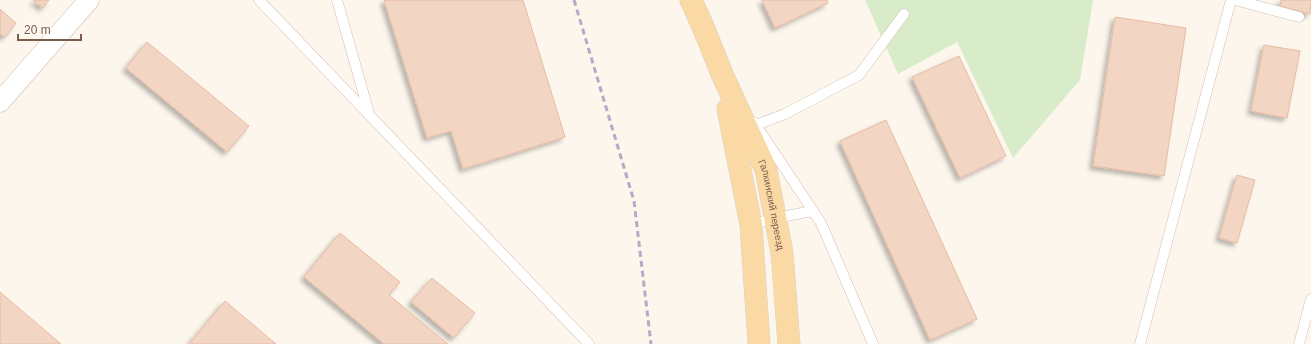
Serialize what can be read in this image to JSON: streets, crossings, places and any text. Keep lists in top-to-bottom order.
{
  "streets": {
    "main road": ["Галкинский переезд"]
  },
  "scale_bar": "20 m"
}
